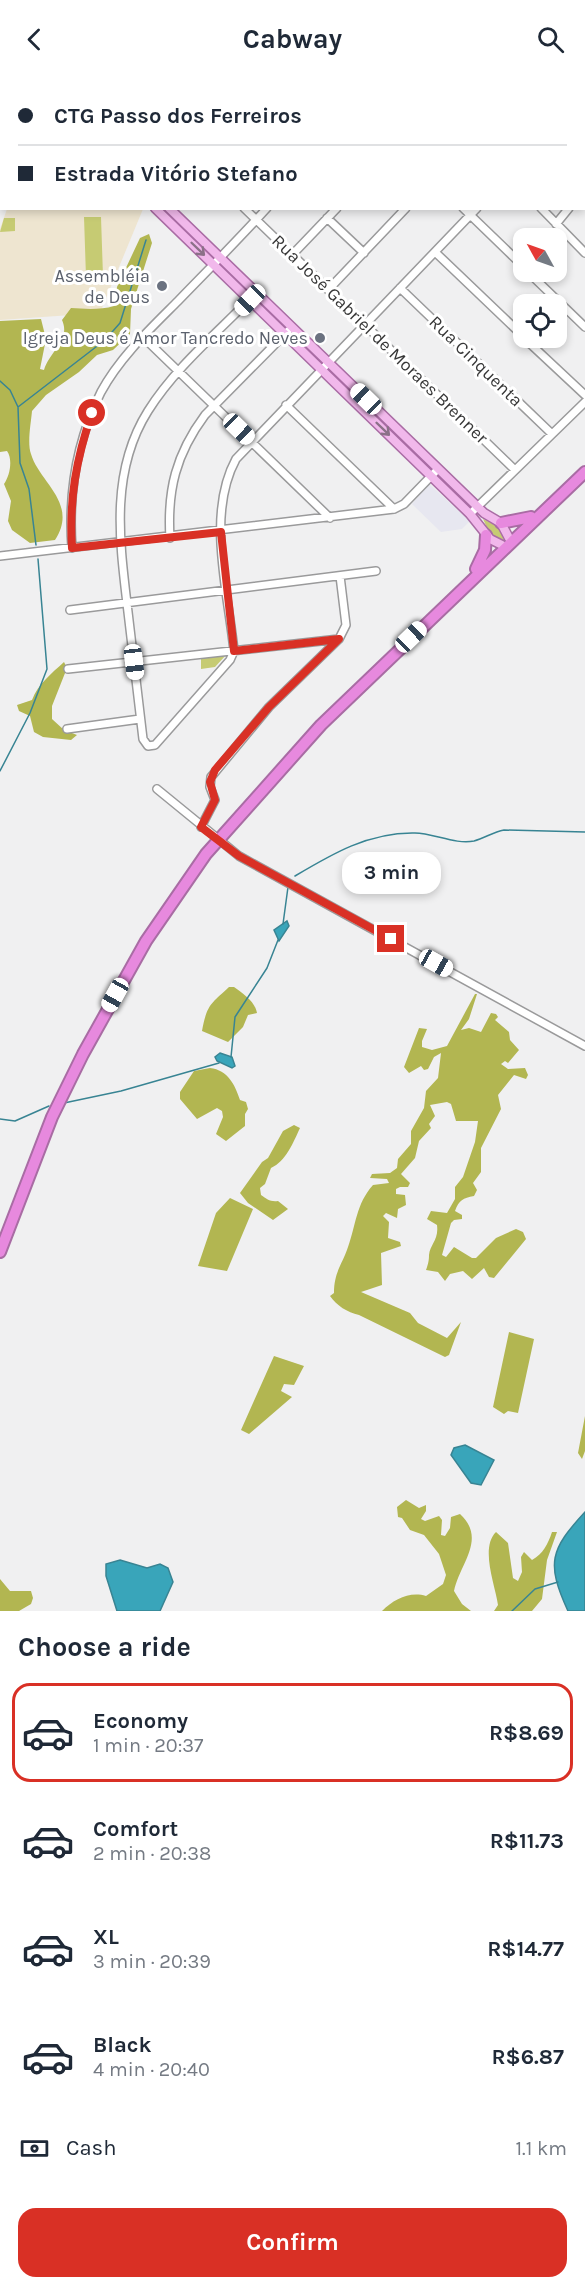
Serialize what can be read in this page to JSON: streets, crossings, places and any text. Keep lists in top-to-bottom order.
{
  "streets": {
    "street": ["Rua José Gabriel de Moraes Brenner", "Rua Cinquenta"]
  },
  "places": ["Assembléia de Deus", "Igreja Deus é Amor Tancredo Neves"],
  "north": "top left",
  "page": {
    "header": "Cabway",
    "banner": ["CTG Passo dos Ferreiros", "Estrada Vitório Stefano"],
    "bubble": "3 min",
    "heading": "Choose a ride",
    "list": [
      {
        "name": "Economy",
        "note": "1 min · 20:37",
        "value": "R$8.69"
      },
      {
        "name": "Comfort",
        "note": "2 min · 20:38",
        "value": "R$11.73"
      },
      {
        "name": "XL",
        "note": "3 min · 20:39",
        "value": "R$14.77"
      },
      {
        "name": "Black",
        "note": "4 min · 20:40",
        "value": "R$6.87"
      }
    ],
    "pay": ["Cash", "1.1 km"],
    "buttons": "Confirm"
  }
}
